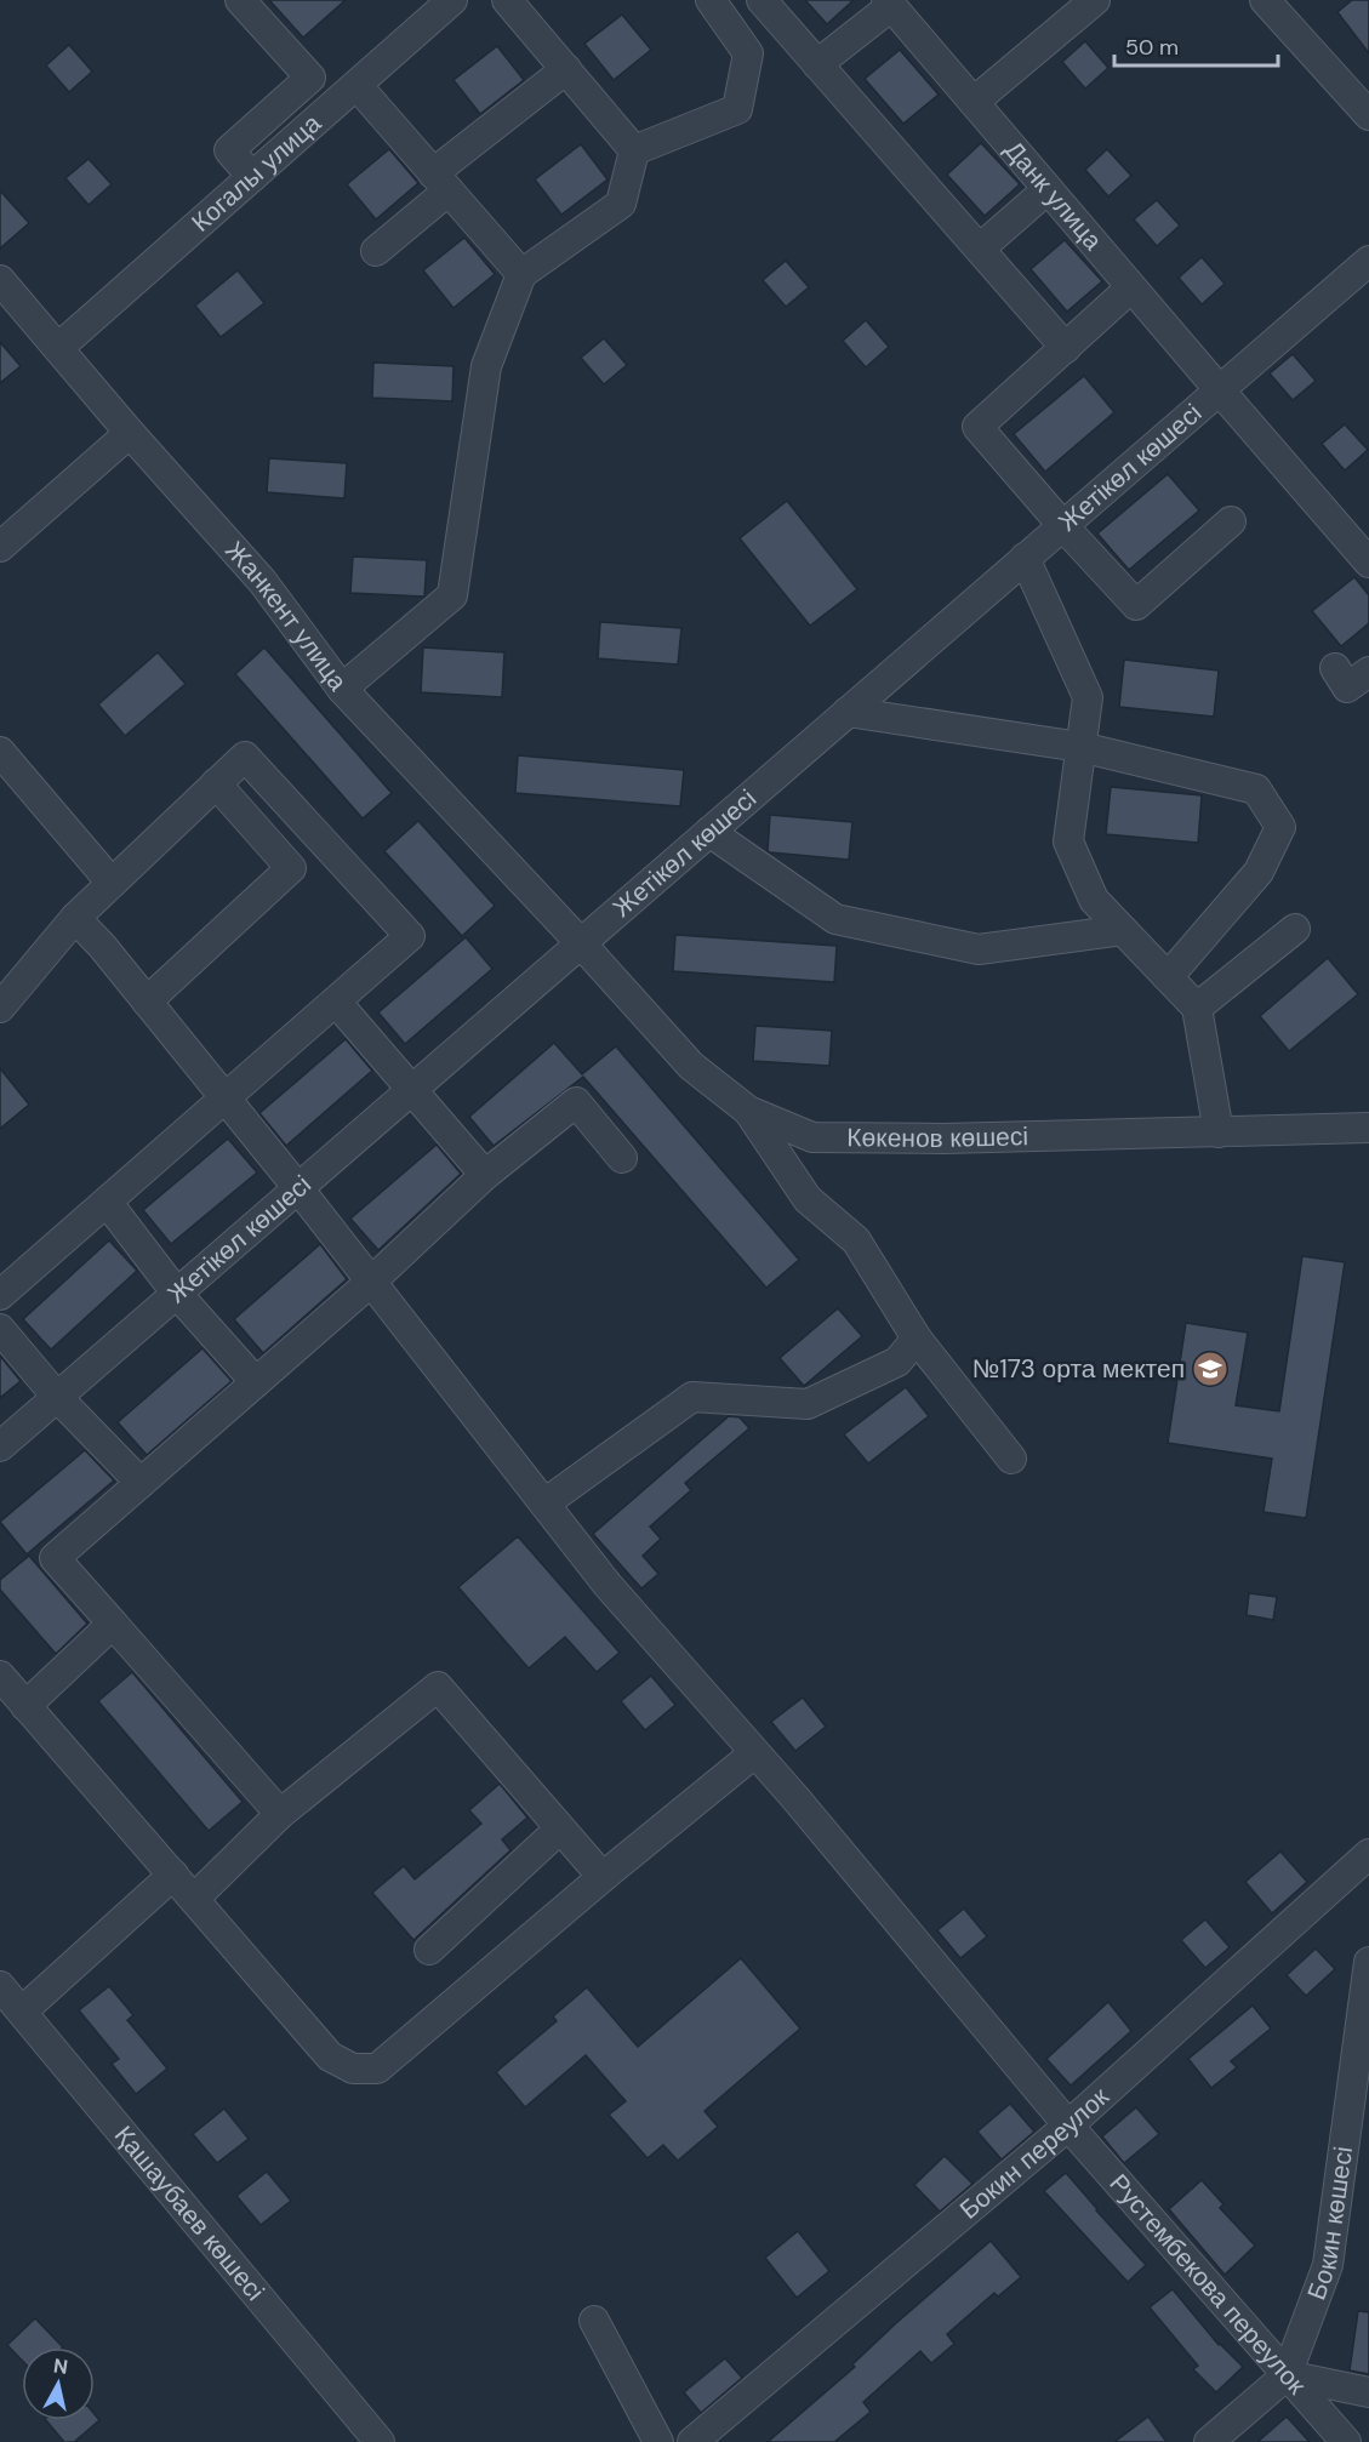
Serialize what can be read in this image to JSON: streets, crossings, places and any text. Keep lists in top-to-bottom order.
{
  "streets": {
    "street": [
      "Когалы улица",
      "Данк улица",
      "Жетікөл көшесі",
      "Жанкент улица",
      "Көкенов көшесі",
      "Бокин переулок",
      "Қашаубаев көшесі",
      "Бокин көшесі",
      "Рустембекова переулок"
    ]
  },
  "crossings": [
    ["Когалы улица", "Жанкент улица"],
    ["Данк улица", "Жетікөл көшесі"],
    ["Жетікөл көшесі", "Жанкент улица"],
    ["Жетікөл көшесі", "Көкенов көшесі"],
    ["Жетікөл көшесі", "Рустембекова переулок"],
    ["Жанкент улица", "Көкенов көшесі"],
    ["Бокин переулок", "Рустембекова переулок"],
    ["Бокин көшесі", "Рустембекова переулок"]
  ],
  "places": {
    "school or university": ["№173 орта мектеп"]
  },
  "scale_bar": "50 m",
  "north": "top"
}
